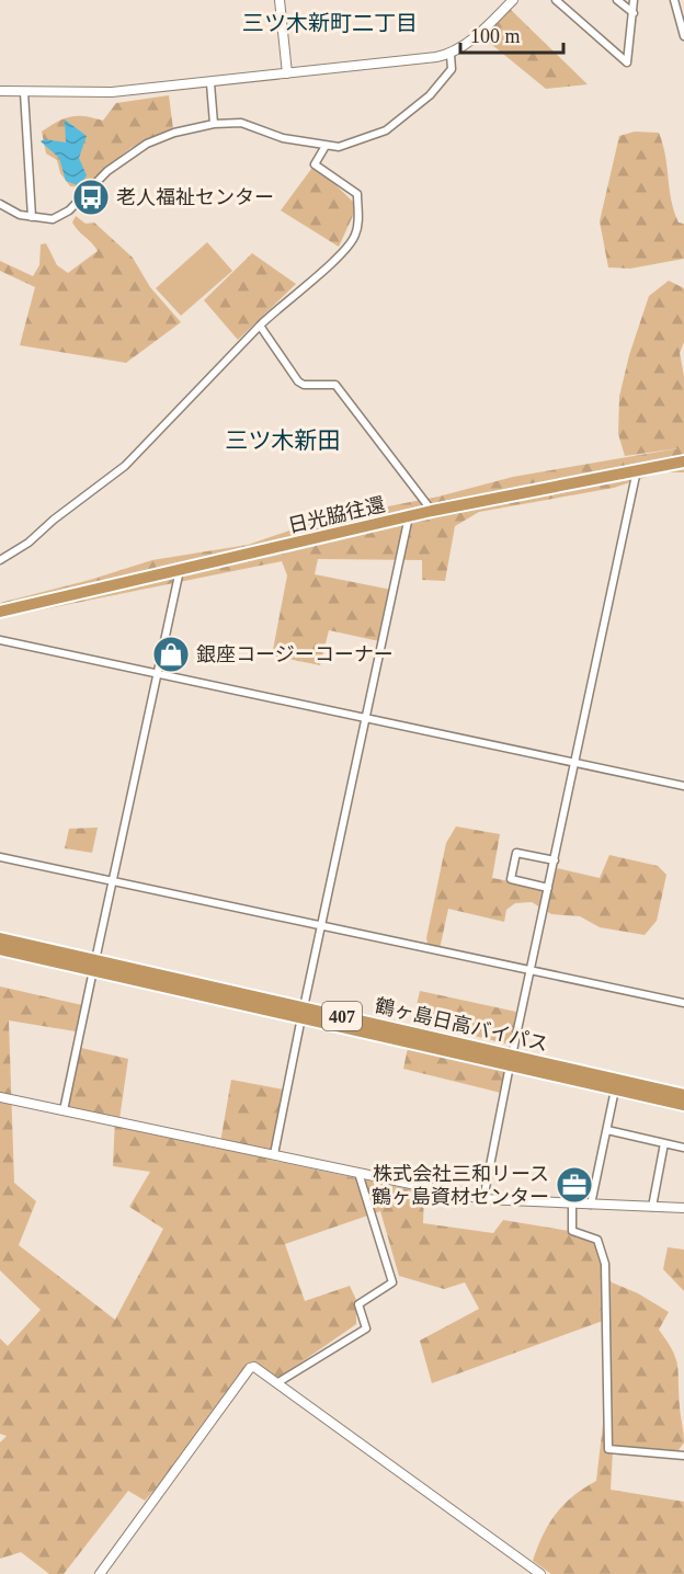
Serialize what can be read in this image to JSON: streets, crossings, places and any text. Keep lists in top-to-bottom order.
{
  "streets": {
    "highway": ["日光脇往還", "407", "鶴ヶ島日高バイパス"]
  },
  "districts": ["三ツ木新町二丁目", "三ツ木新田"],
  "places": {
    "bus stop": ["老人福祉センター"],
    "shop": ["銀座コージーコーナー"],
    "office": ["株式会社三和リース 鶴ヶ島資材センター"]
  },
  "scale_bar": "100 m"
}
